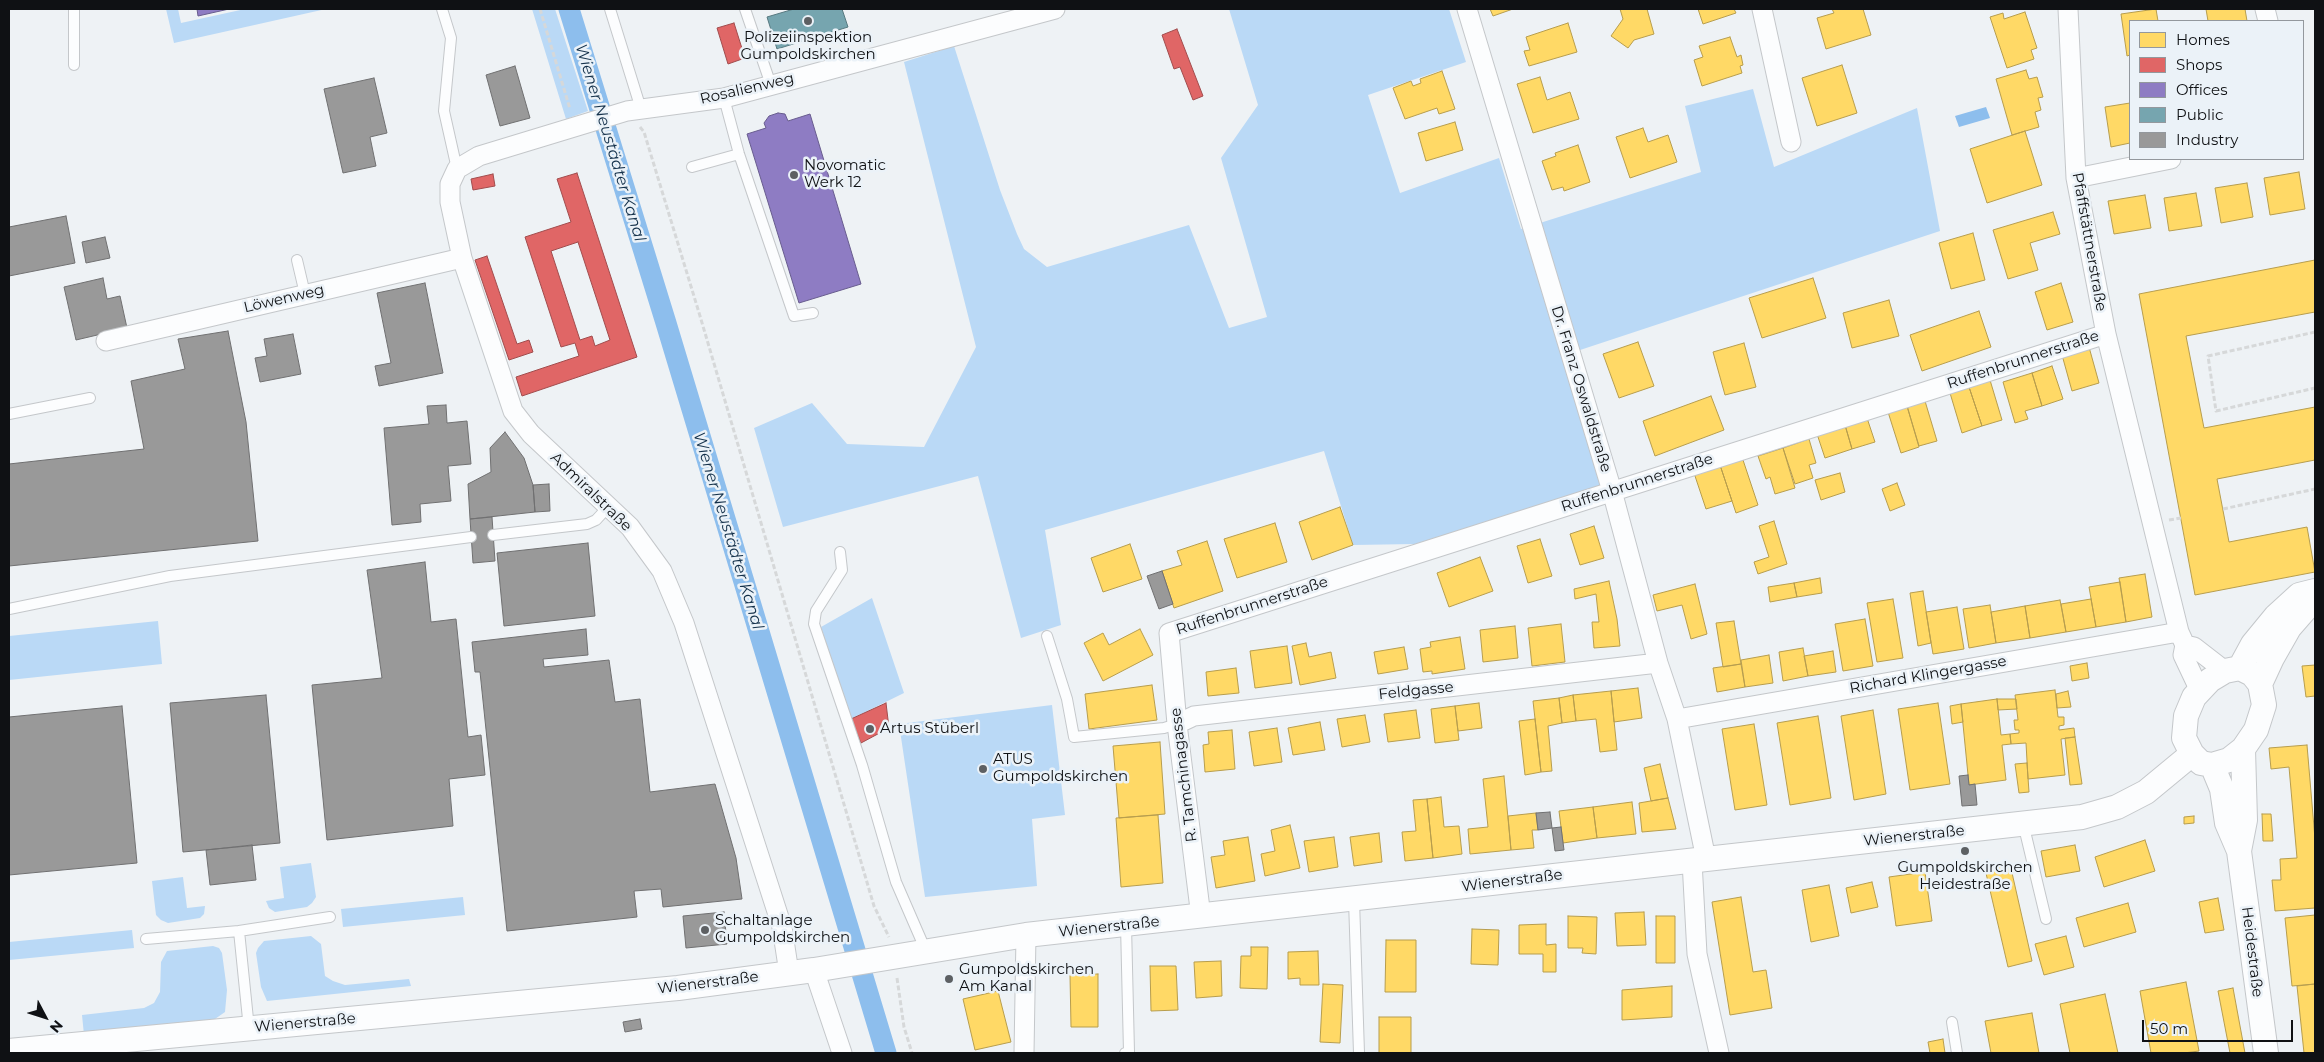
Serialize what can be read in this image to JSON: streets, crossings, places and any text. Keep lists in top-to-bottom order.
{
  "streets": {
    "street": [
      "Rosalienweg",
      "Pfaffstättnerstraße",
      "Löwenweg",
      "Ruffenbrunnerstraße",
      "Dr. Franz Oswaldstraße",
      "Admiralstraße",
      "Richard Klingergasse",
      "Feldgasse",
      "R. Tamchinagasse",
      "Wienerstraße",
      "Heidestraße"
    ]
  },
  "crossings": [
    ["Pfaffstättnerstraße", "Ruffenbrunnerstraße"],
    ["Pfaffstättnerstraße", "Richard Klingergasse"],
    ["Pfaffstättnerstraße", "Wienerstraße"],
    ["Pfaffstättnerstraße", "Heidestraße"],
    ["Löwenweg", "Admiralstraße"],
    ["Ruffenbrunnerstraße", "Dr. Franz Oswaldstraße"],
    ["Ruffenbrunnerstraße", "R. Tamchinagasse"],
    ["Dr. Franz Oswaldstraße", "Richard Klingergasse"],
    ["Dr. Franz Oswaldstraße", "Feldgasse"],
    ["Dr. Franz Oswaldstraße", "Wienerstraße"],
    ["Admiralstraße", "Wienerstraße"],
    ["Feldgasse", "R. Tamchinagasse"],
    ["R. Tamchinagasse", "Wienerstraße"],
    ["Wienerstraße", "Heidestraße"]
  ],
  "water": ["Wiener Neustädter Kanal"],
  "places": [
    "Polizeiinspektion Gumpoldskirchen",
    "Novomatic Werk 12",
    "Artus Stüberl",
    "ATUS Gumpoldskirchen",
    "Gumpoldskirchen Heidestraße",
    "Schaltanlage Gumpoldskirchen",
    "Gumpoldskirchen Am Kanal"
  ],
  "legend": [
    "Homes",
    "Shops",
    "Offices",
    "Public",
    "Industry"
  ],
  "scale_bar": "50 m",
  "north": "bottom right"
}
